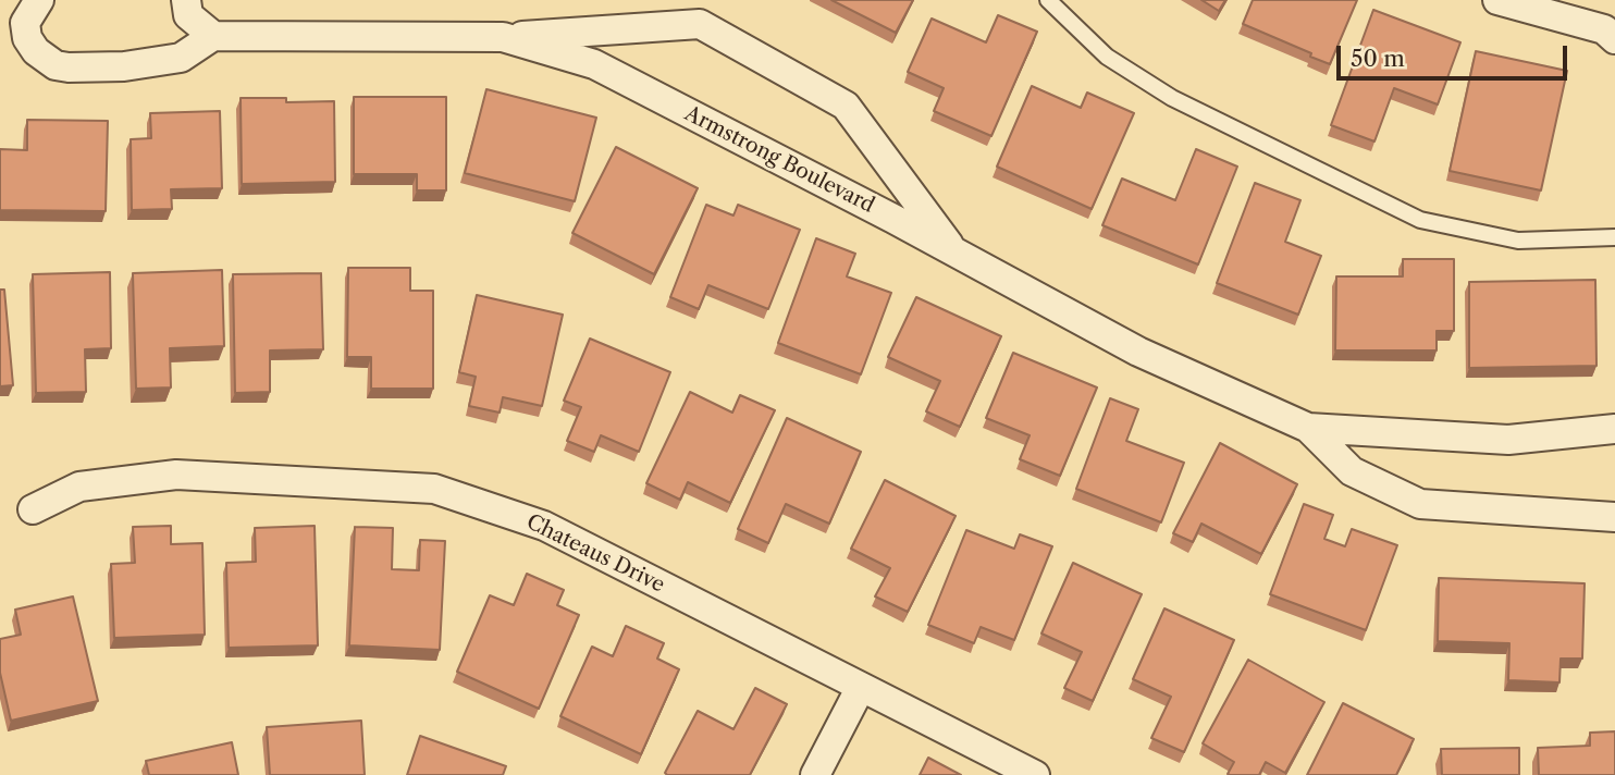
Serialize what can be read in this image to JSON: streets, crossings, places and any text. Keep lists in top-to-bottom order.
{
  "streets": {
    "street": ["Armstrong Boulevard", "Chateaus Drive"]
  },
  "scale_bar": "50 m"
}
